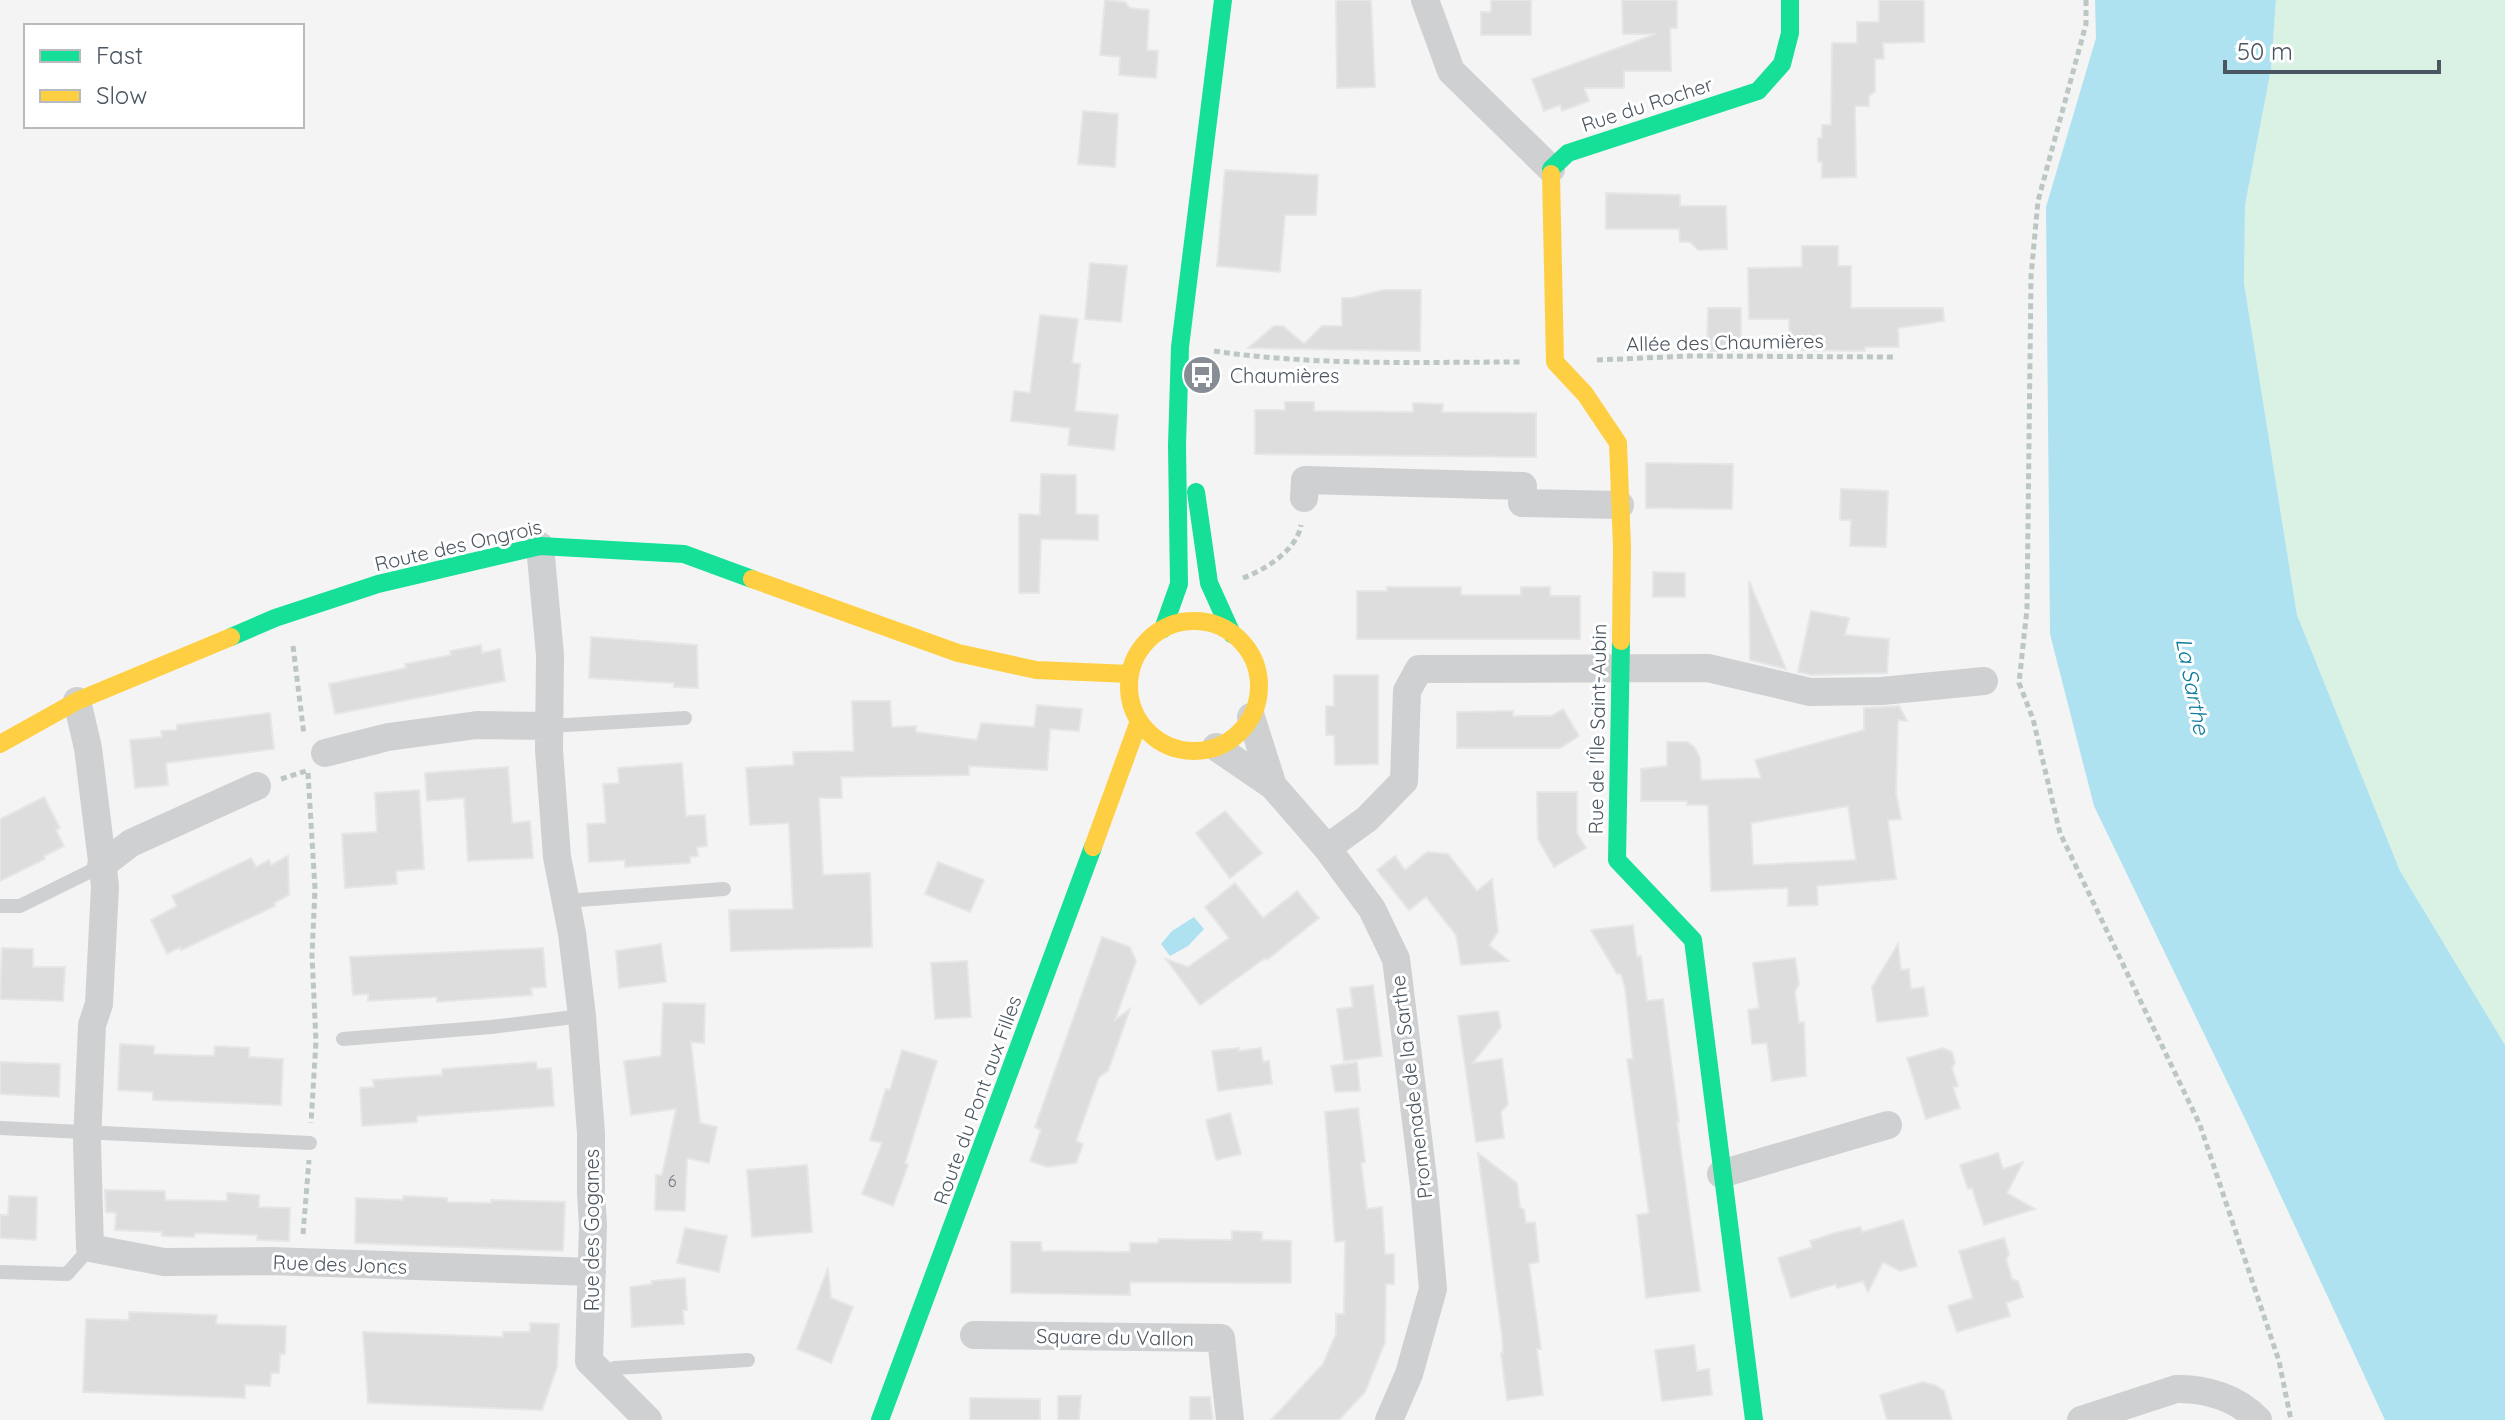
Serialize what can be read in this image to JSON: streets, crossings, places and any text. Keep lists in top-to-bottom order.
{
  "streets": {
    "street": [
      "Rue du Rocher",
      "Route des Ongrois",
      "Rue de l'Île Saint-Aubin",
      "Promenade de la Sarthe",
      "Route du Pont aux Filles",
      "Rue des Goganes",
      "Rue des Joncs",
      "Square du Vallon"
    ],
    "path": ["Allée des Chaumières"]
  },
  "crossings": [
    ["Allée des Chaumières", "Rue de l'Île Saint-Aubin"],
    ["Route des Ongrois", "Promenade de la Sarthe"],
    ["Route des Ongrois", "Route du Pont aux Filles"],
    ["Route des Ongrois", "Rue des Goganes"],
    ["Promenade de la Sarthe", "Route du Pont aux Filles"],
    ["Rue des Goganes", "Rue des Joncs"]
  ],
  "water": ["La Sarthe"],
  "places": {
    "bus stop": ["Chaumières"]
  },
  "house_numbers": ["6"],
  "legend": ["Fast", "Slow"],
  "scale_bar": "50 m"
}
